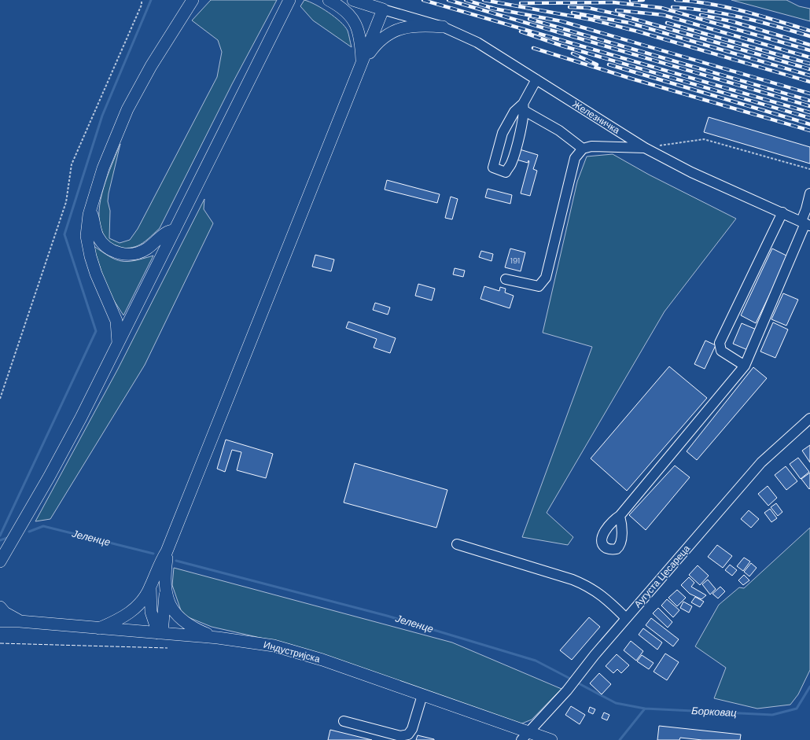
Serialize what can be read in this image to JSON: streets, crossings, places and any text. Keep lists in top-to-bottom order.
{
  "streets": {
    "main road": ["Индустријска"],
    "street": ["Железничка", "Аугуста Цесареца"]
  },
  "crossings": [
    ["Аугуста Цесареца", "Индустријска"]
  ],
  "water": ["Јеленце", "Борковац"],
  "house_numbers": ["191"]
}
